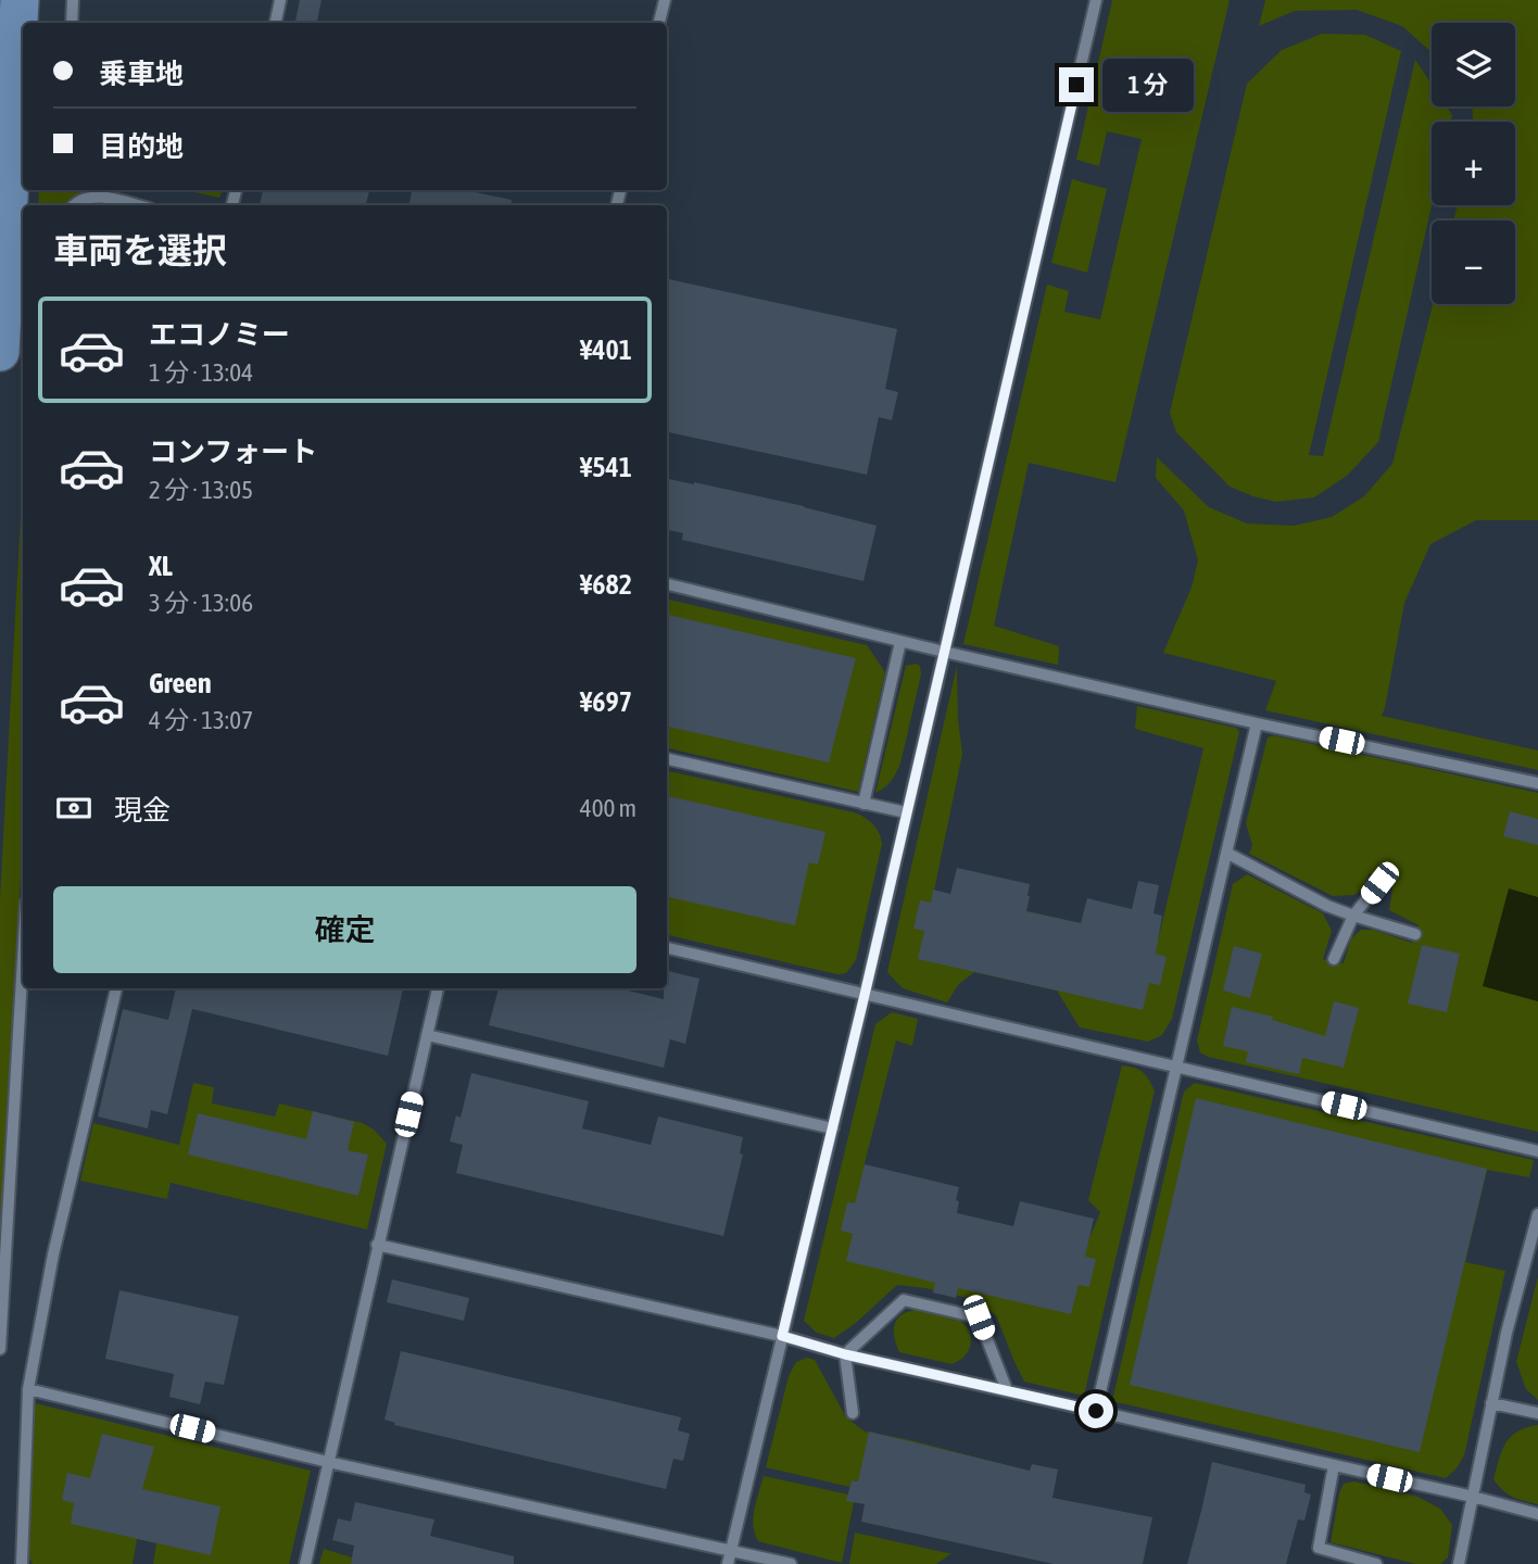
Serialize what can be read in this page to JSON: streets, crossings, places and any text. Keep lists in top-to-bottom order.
{
  "page": {
    "map_buttons": ["+", "−"],
    "banner": ["乗車地", "目的地"],
    "bubble": "1 分",
    "heading": "車両を選択",
    "list": [
      {
        "name": "エコノミー",
        "note": "1 分 · 13:04",
        "value": "¥401"
      },
      {
        "name": "コンフォート",
        "note": "2 分 · 13:05",
        "value": "¥541"
      },
      {
        "name": "XL",
        "note": "3 分 · 13:06",
        "value": "¥682"
      },
      {
        "name": "Green",
        "note": "4 分 · 13:07",
        "value": "¥697"
      }
    ],
    "pay": ["現金", "400 m"],
    "buttons": "確定"
  }
}
